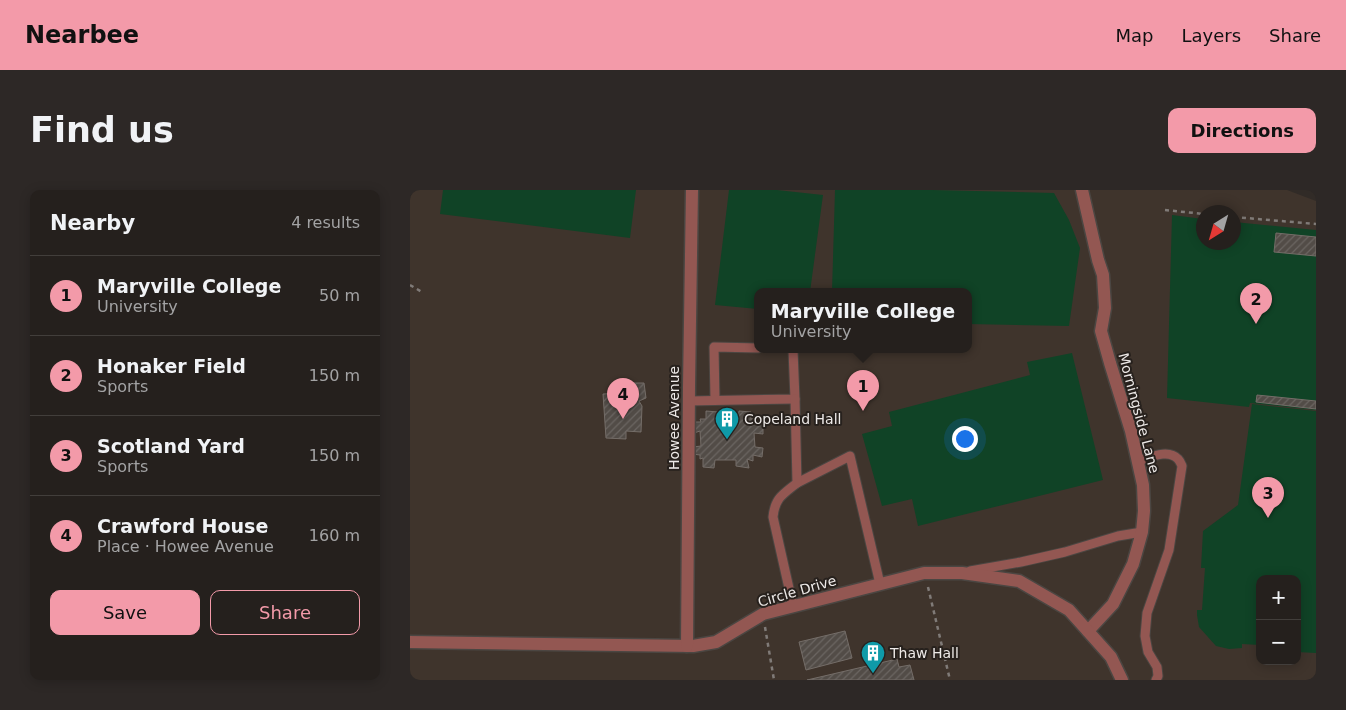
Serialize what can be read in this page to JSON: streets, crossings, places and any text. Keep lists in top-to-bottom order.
{
  "streets": {
    "street": ["Morningside Lane", "Howee Avenue", "Circle Drive"]
  },
  "crossings": [
    ["Morningside Lane", "Circle Drive"],
    ["Howee Avenue", "Circle Drive"]
  ],
  "places": {
    "building": ["Copeland Hall", "Thaw Hall"]
  },
  "north": "bottom left",
  "page": {
    "header": "Nearbee",
    "nav": ["Map", "Layers", "Share"],
    "buttons": [
      "Directions",
      ["Save", "Share"]
    ],
    "title": "Find us",
    "heading": ["Nearby", "4 results"],
    "list": [
      {
        "mark": "1",
        "name": "Maryville College",
        "note": "University",
        "value": "50 m"
      },
      {
        "mark": "2",
        "name": "Honaker Field",
        "note": "Sports",
        "value": "150 m"
      },
      {
        "mark": "3",
        "name": "Scotland Yard",
        "note": "Sports",
        "value": "150 m"
      },
      {
        "mark": "4",
        "name": "Crawford House",
        "note": "Place · Howee Avenue",
        "value": "160 m"
      }
    ],
    "pins": [
      "2",
      "1",
      "4",
      "3"
    ],
    "popup": ["Maryville College", "University"],
    "map_buttons": ["+", "−"]
  }
}
